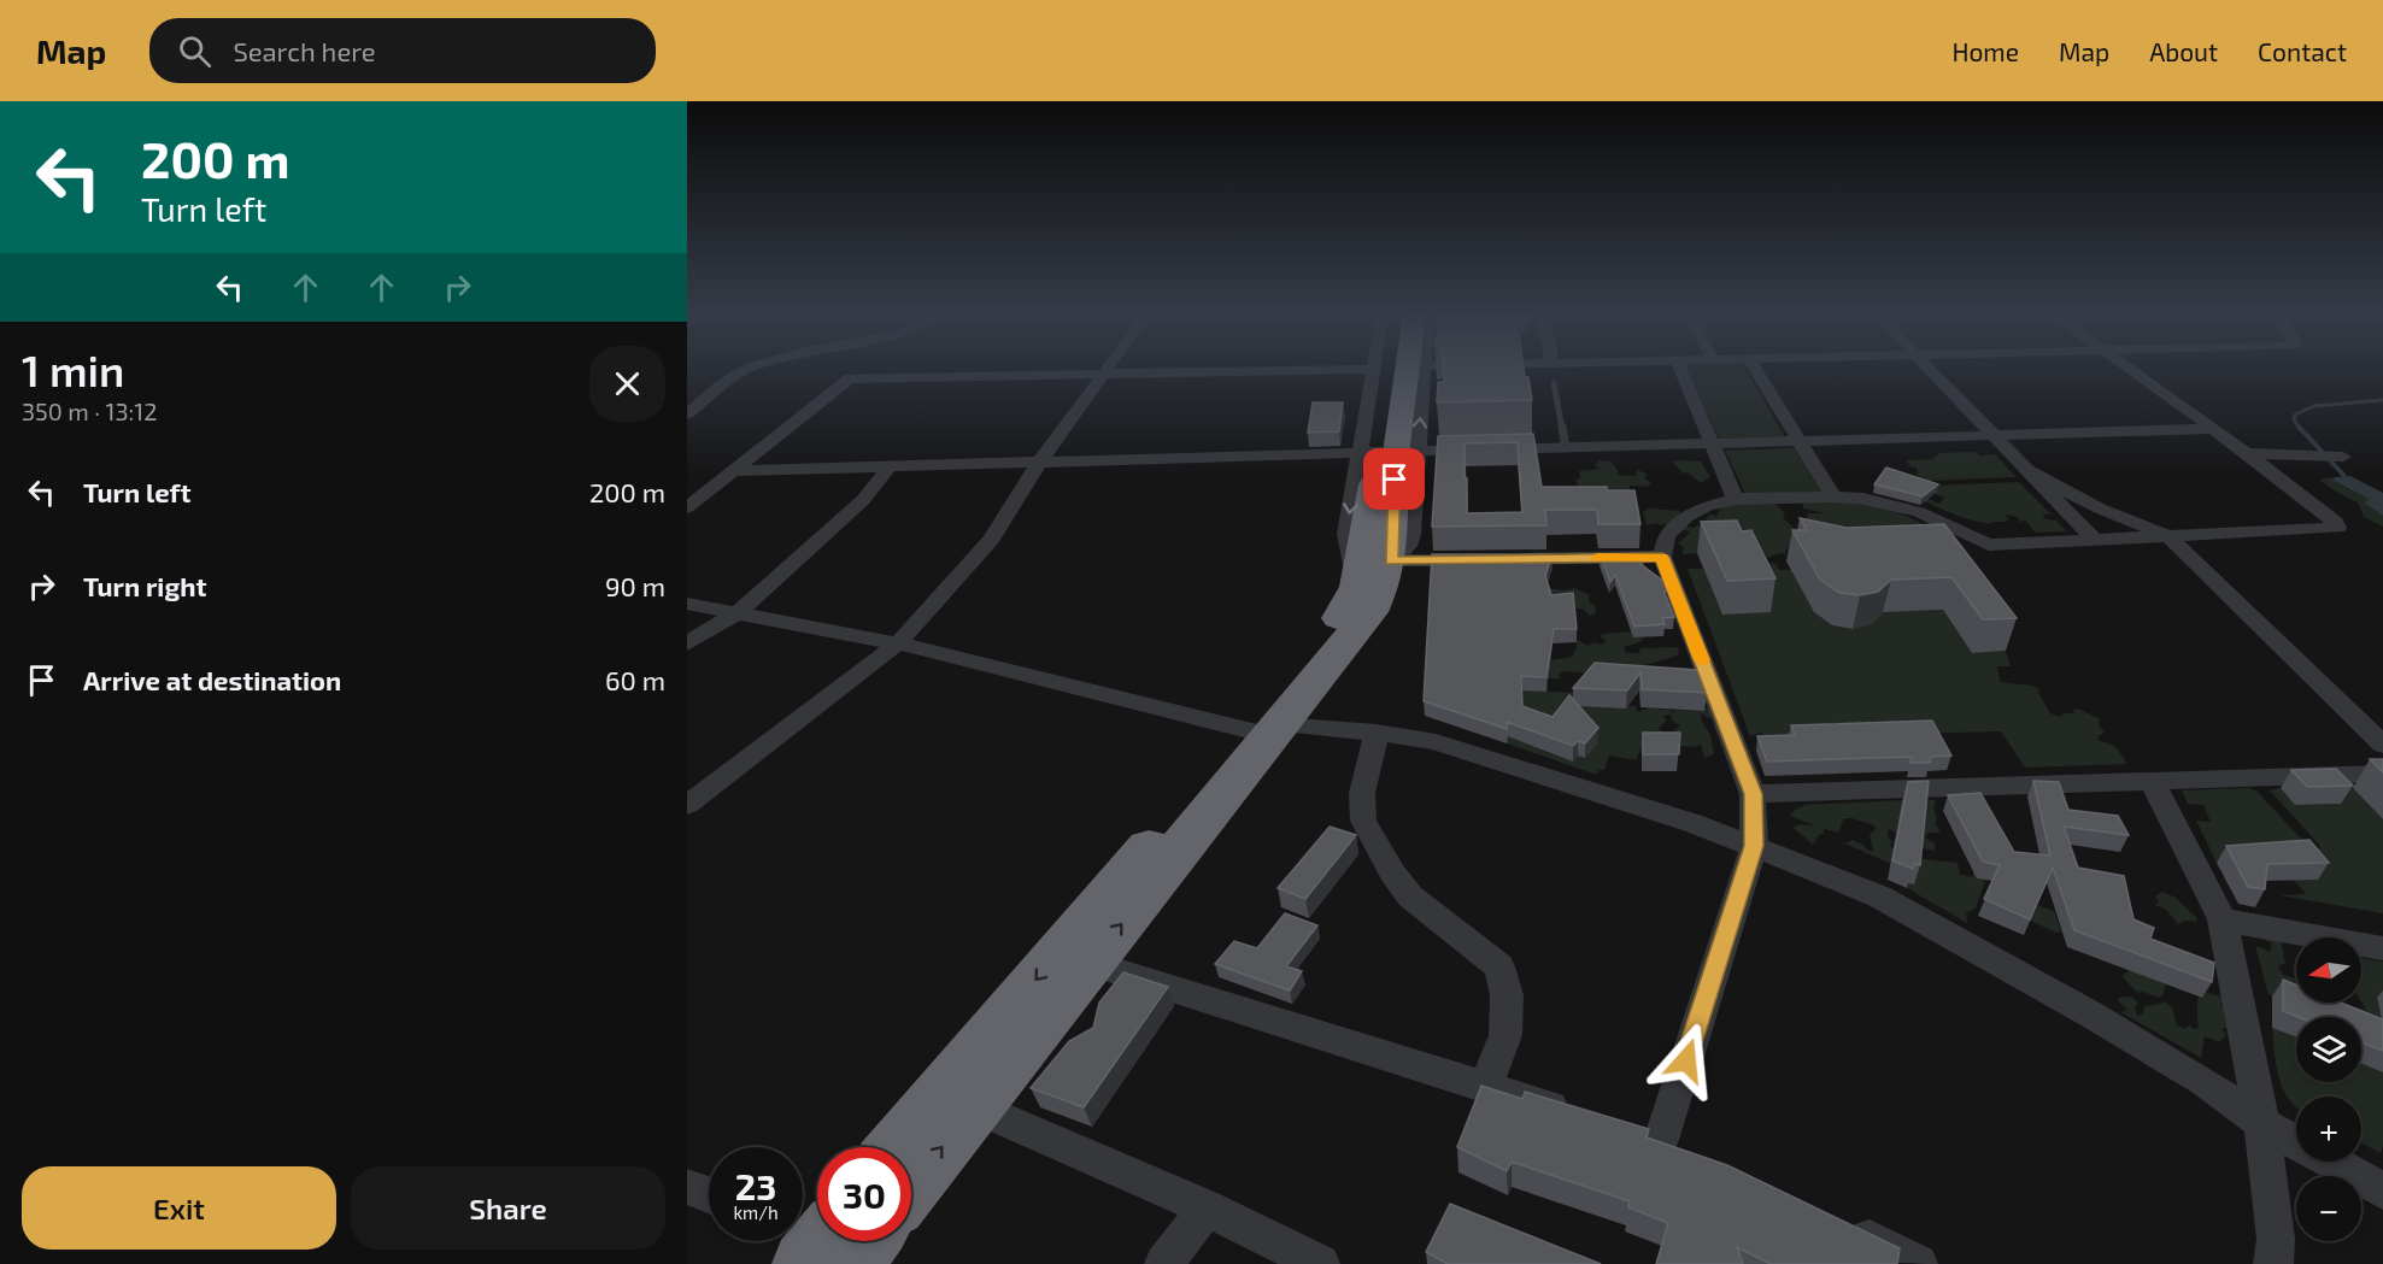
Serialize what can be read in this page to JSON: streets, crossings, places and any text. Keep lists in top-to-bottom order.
{
  "north": "left",
  "page": {
    "header": "Map",
    "search": "Search here",
    "nav": [
      "Home",
      "Map",
      "About",
      "Contact"
    ],
    "turn": ["200 m", "Turn left"],
    "heading": ["1 min", "350 m · 13:12"],
    "list": [
      {
        "name": "Turn left",
        "value": "200 m"
      },
      {
        "name": "Turn right",
        "value": "90 m"
      },
      {
        "name": "Arrive at destination",
        "value": "60 m"
      }
    ],
    "map_buttons": ["+", "−"],
    "speed": "23 km/h",
    "limit": "30",
    "buttons": ["Exit", "Share"]
  }
}
